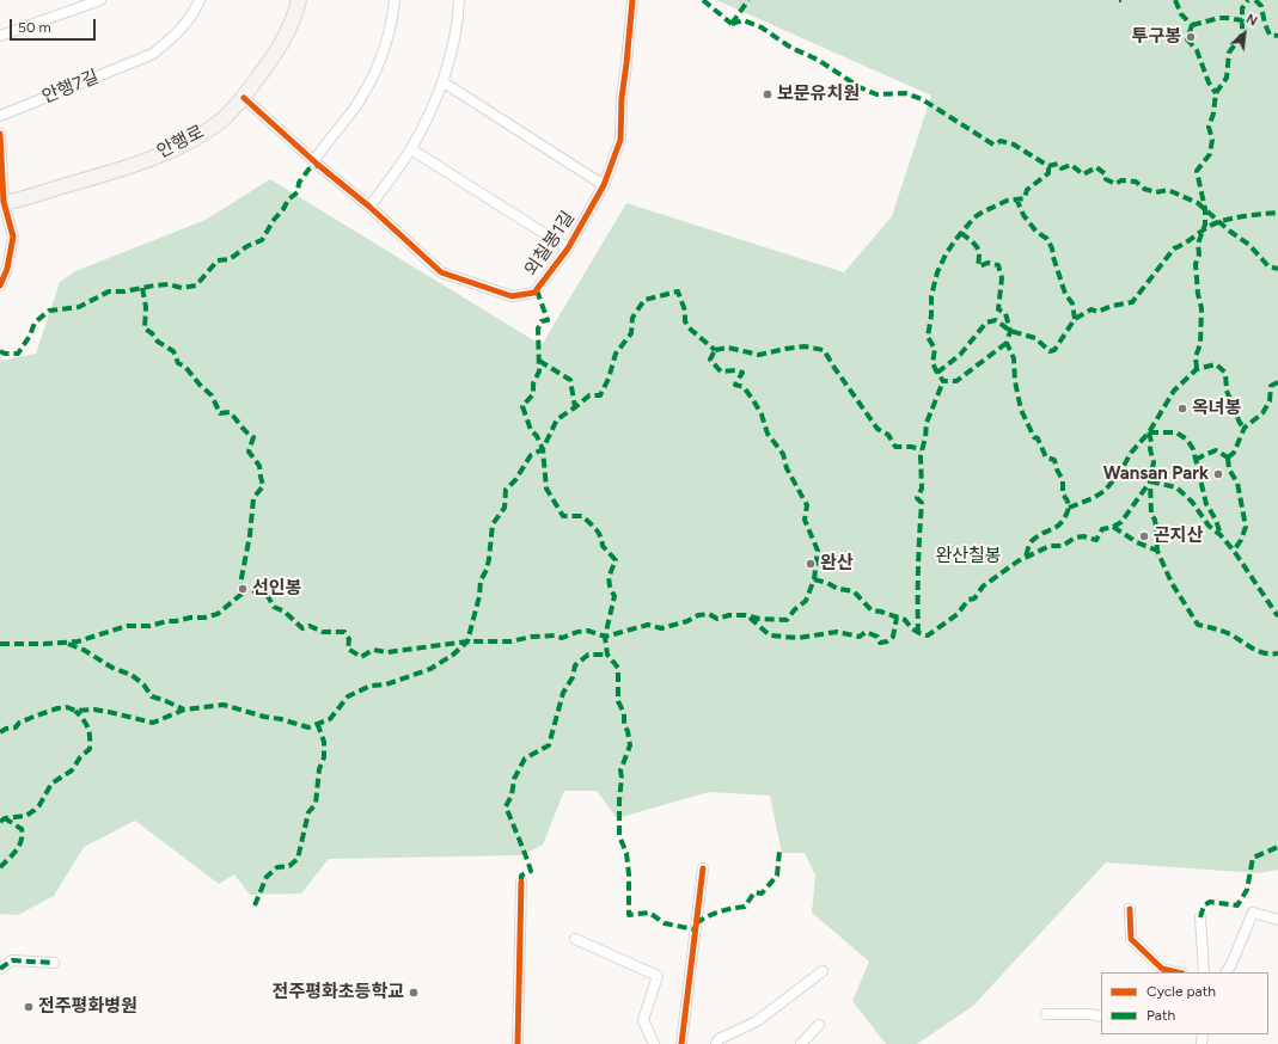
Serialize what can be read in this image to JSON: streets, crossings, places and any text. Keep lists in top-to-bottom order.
{
  "streets": {
    "street": ["안행7길", "안행로", "외칠봉1길"]
  },
  "crossings": [
    ["안행로", "외칠봉1길"]
  ],
  "parks": ["완산칠봉"],
  "places": [
    "투구봉",
    "보문유치원",
    "옥녀봉",
    "Wansan Park",
    "곤지산",
    "완산",
    "선인봉",
    "전주평화초등학교",
    "전주평화병원"
  ],
  "legend": ["Cycle path", "Path"],
  "scale_bar": "50 m",
  "north": "top right"
}
